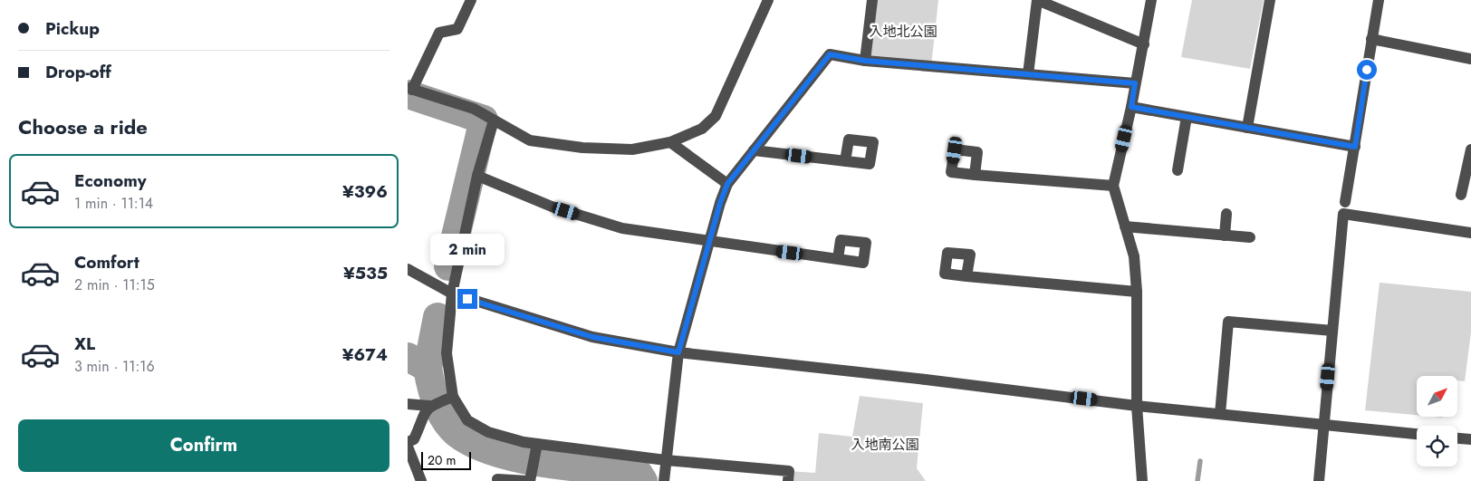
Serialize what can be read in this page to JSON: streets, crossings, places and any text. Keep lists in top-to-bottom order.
{
  "parks": ["入地北公園", "入地南公園"],
  "scale_bar": "20 m",
  "north": "top right",
  "page": {
    "banner": ["Pickup", "Drop-off"],
    "heading": "Choose a ride",
    "list": [
      {
        "name": "Economy",
        "note": "1 min · 11:14",
        "value": "¥396"
      },
      {
        "name": "Comfort",
        "note": "2 min · 11:15",
        "value": "¥535"
      },
      {
        "name": "XL",
        "note": "3 min · 11:16",
        "value": "¥674"
      }
    ],
    "bubble": "2 min",
    "buttons": "Confirm",
    "scale": "20 m"
  }
}
